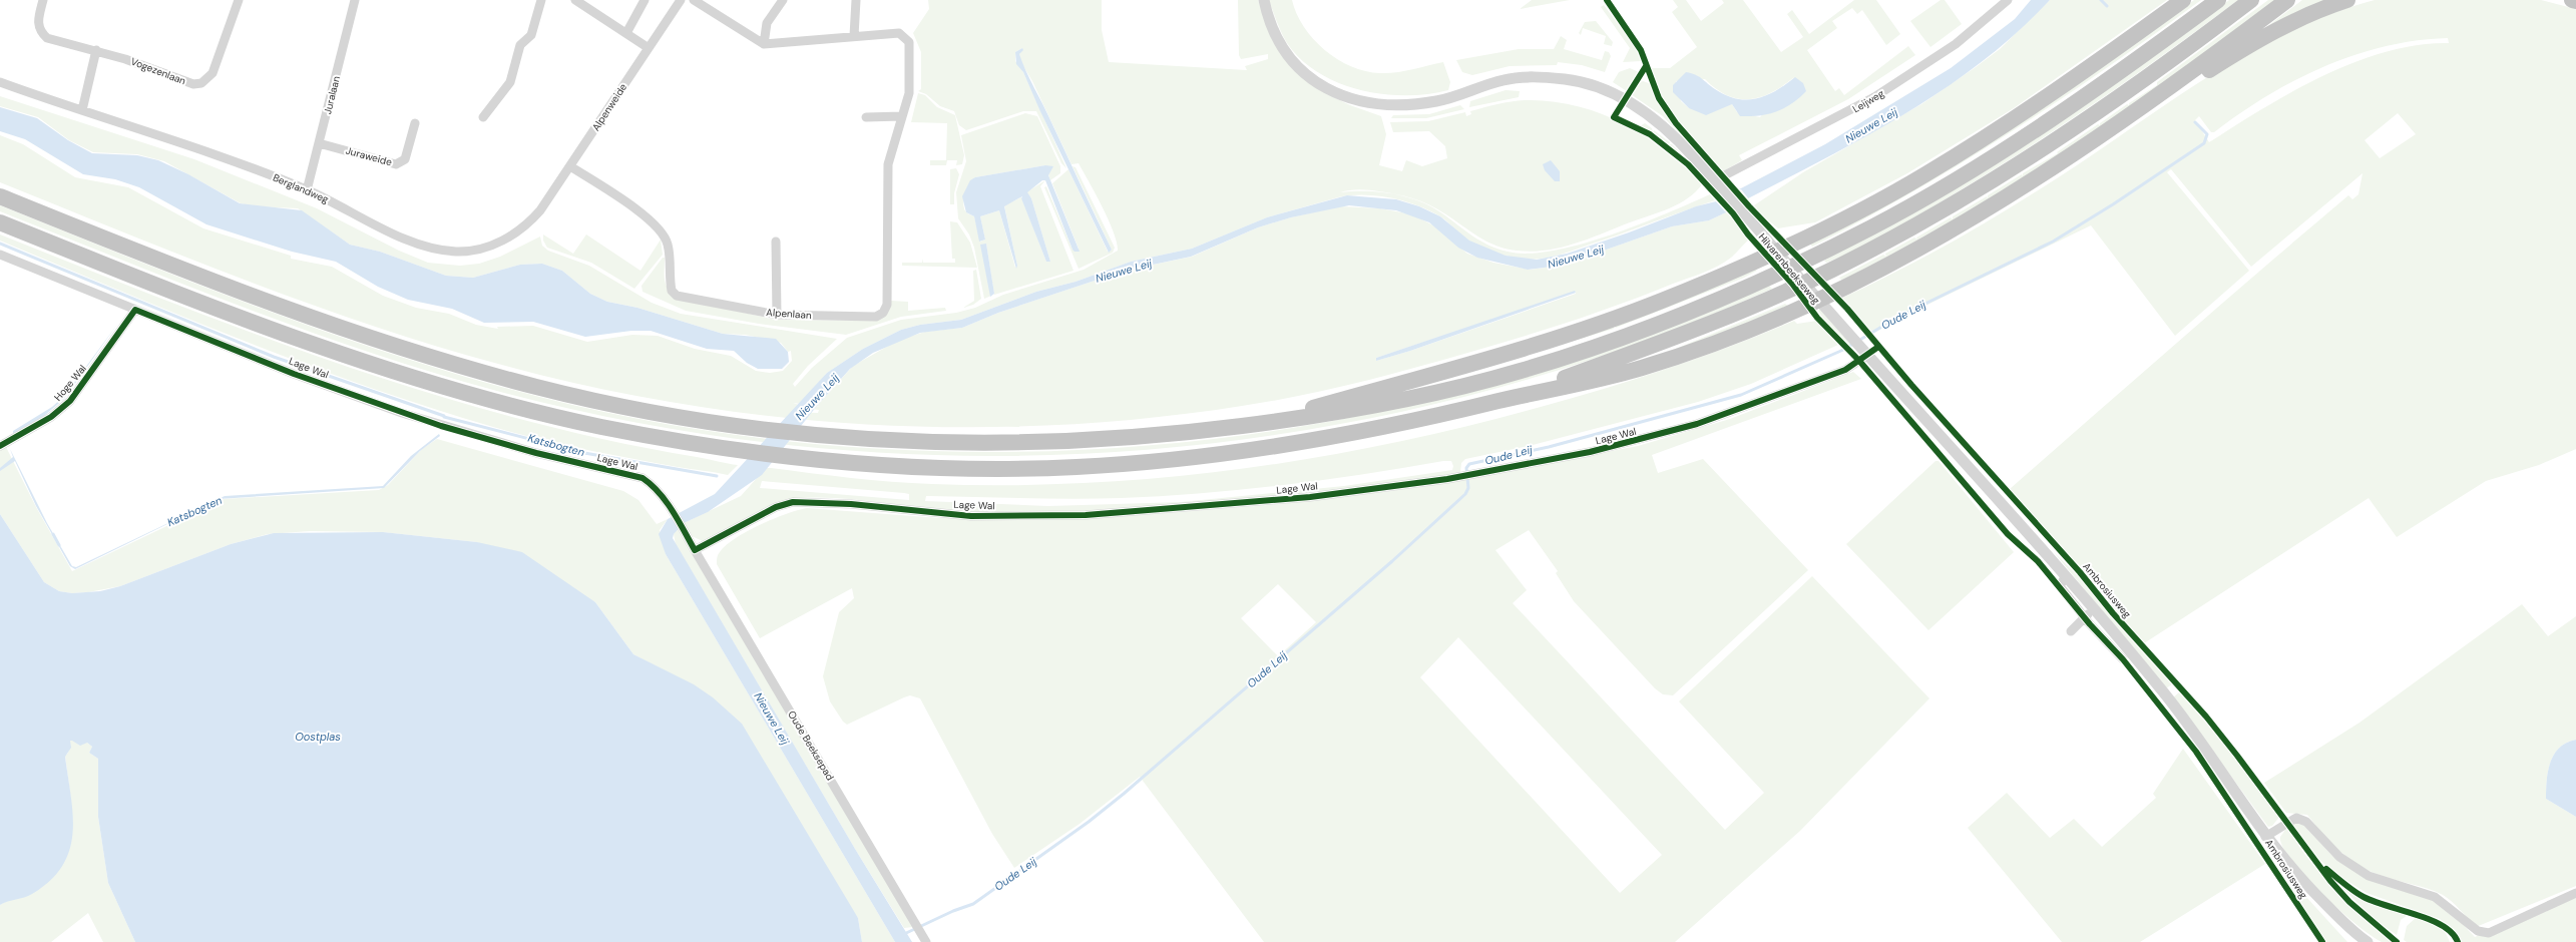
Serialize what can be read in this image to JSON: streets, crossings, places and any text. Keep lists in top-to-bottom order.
{
  "streets": {
    "street": [
      "Vogezenlaan",
      "Juralaan",
      "Leijweg",
      "Alpenweide",
      "Juraweide",
      "Berglandweg",
      "Hilvarenbeekseweg",
      "Alpenlaan",
      "Lage Wal",
      "Hoge Wal",
      "Ambrosiusweg",
      "Oude Beeksepad"
    ]
  },
  "crossings": [
    ["Juralaan", "Juraweide"],
    ["Juralaan", "Berglandweg"],
    ["Leijweg", "Hilvarenbeekseweg"],
    ["Alpenweide", "Berglandweg"],
    ["Alpenweide", "Alpenlaan"],
    ["Berglandweg", "Alpenlaan"],
    ["Hilvarenbeekseweg", "Lage Wal"],
    ["Hilvarenbeekseweg", "Ambrosiusweg"],
    ["Lage Wal", "Hoge Wal"],
    ["Lage Wal", "Ambrosiusweg"],
    ["Lage Wal", "Oude Beeksepad"]
  ],
  "water": [
    "Nieuwe Leij",
    "Oude Leij",
    "Katsbogten",
    "Oostplas"
  ]
}
